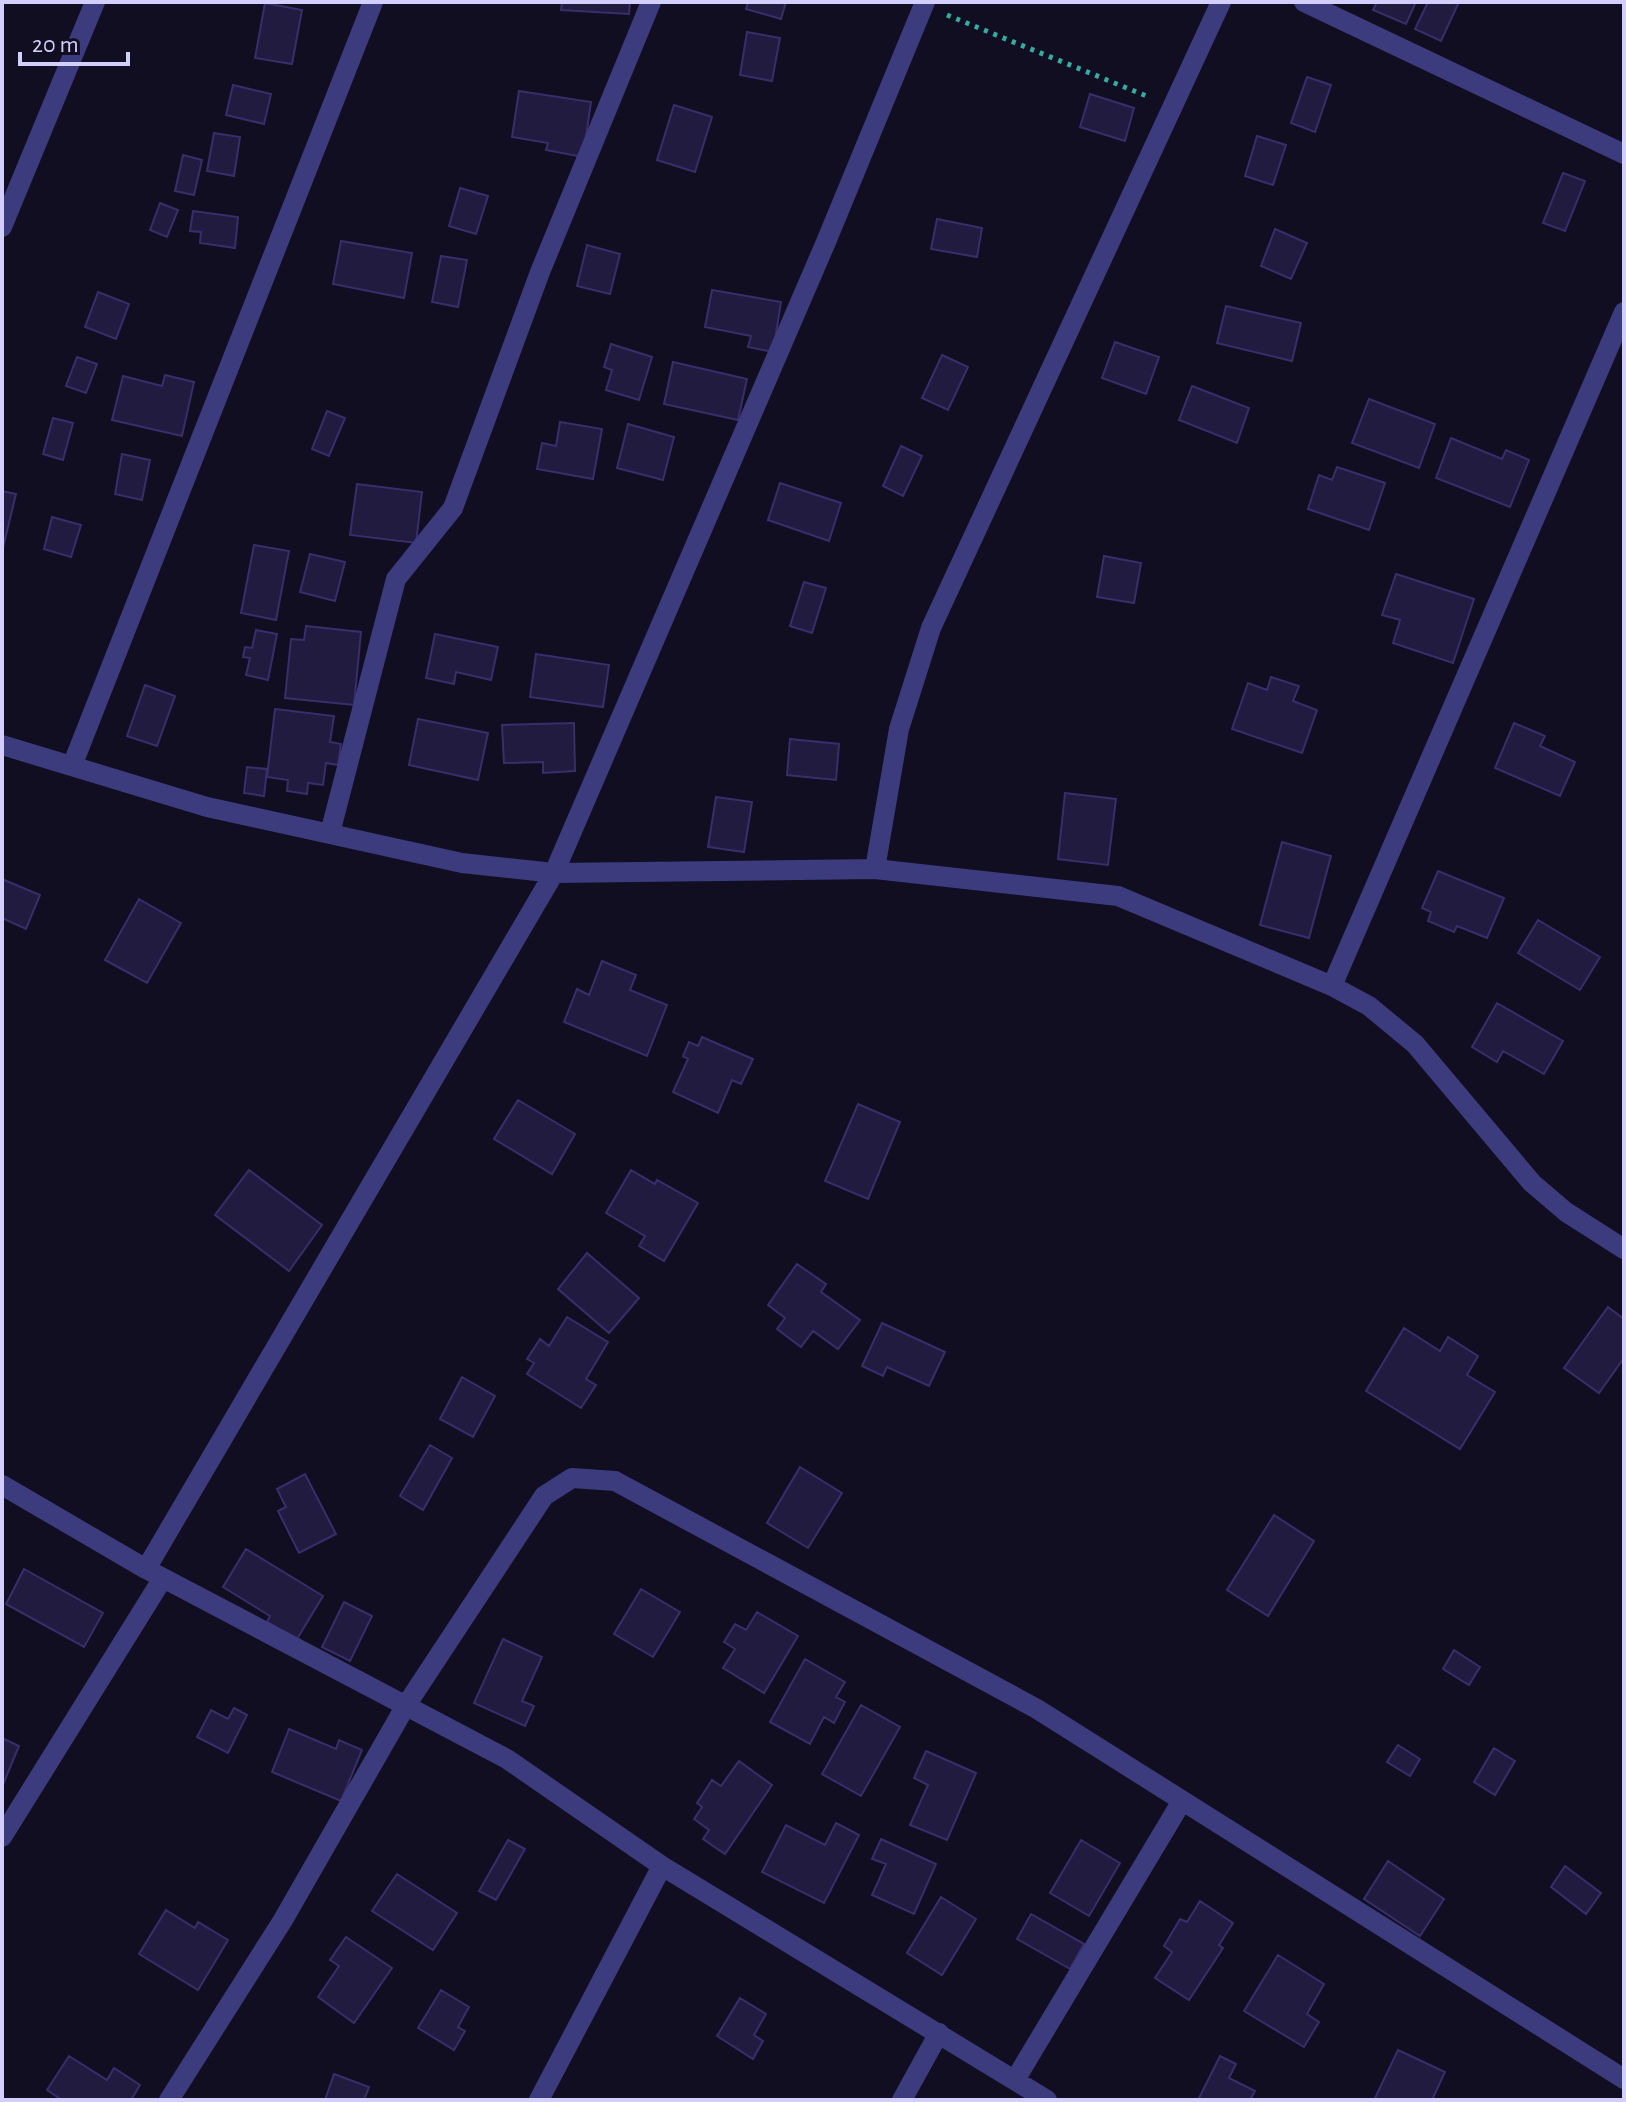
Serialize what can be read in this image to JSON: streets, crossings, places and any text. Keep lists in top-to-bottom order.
{
  "scale_bar": "20 m"
}
